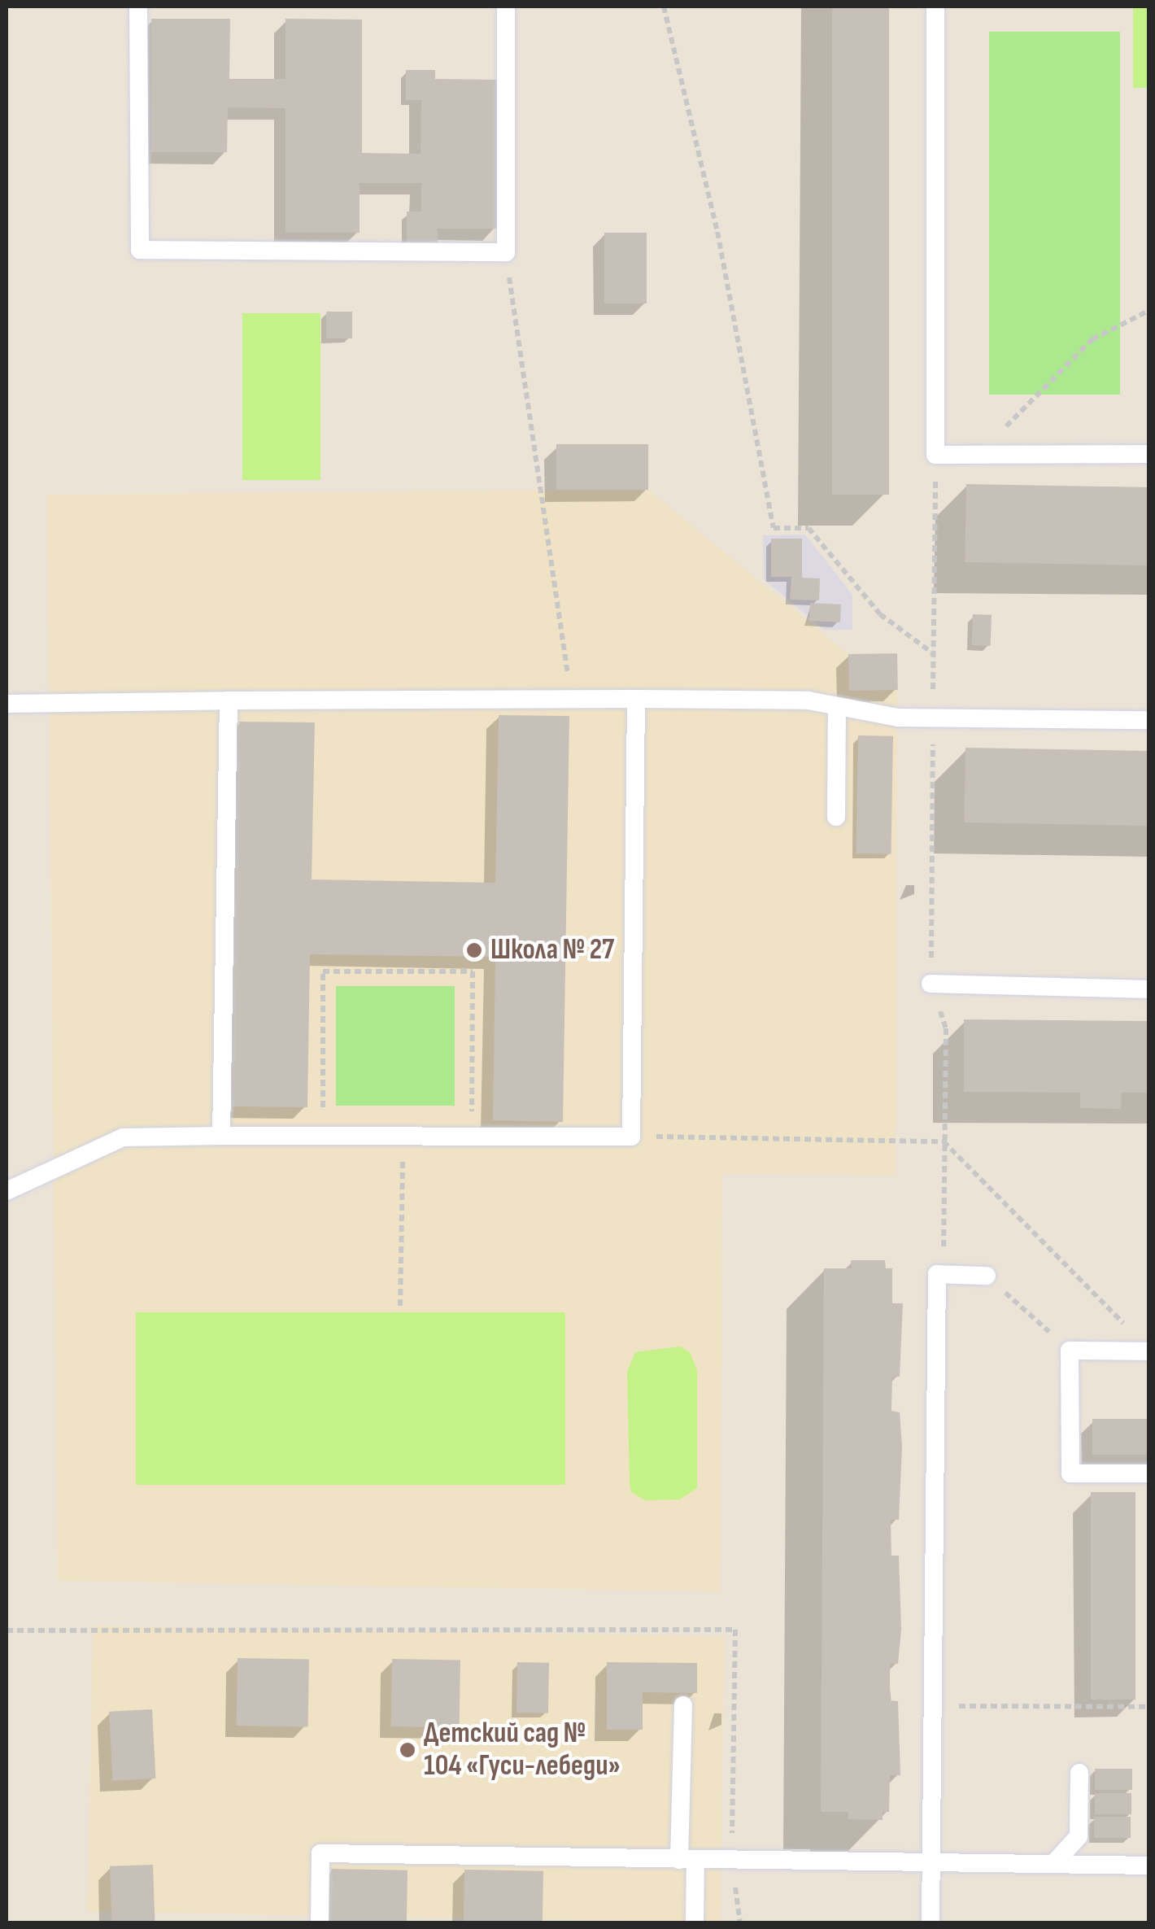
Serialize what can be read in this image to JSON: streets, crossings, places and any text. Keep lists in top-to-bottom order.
{
  "places": ["Школа № 27", "Детский сад № 104 «Гуси-лебеди»"]
}
